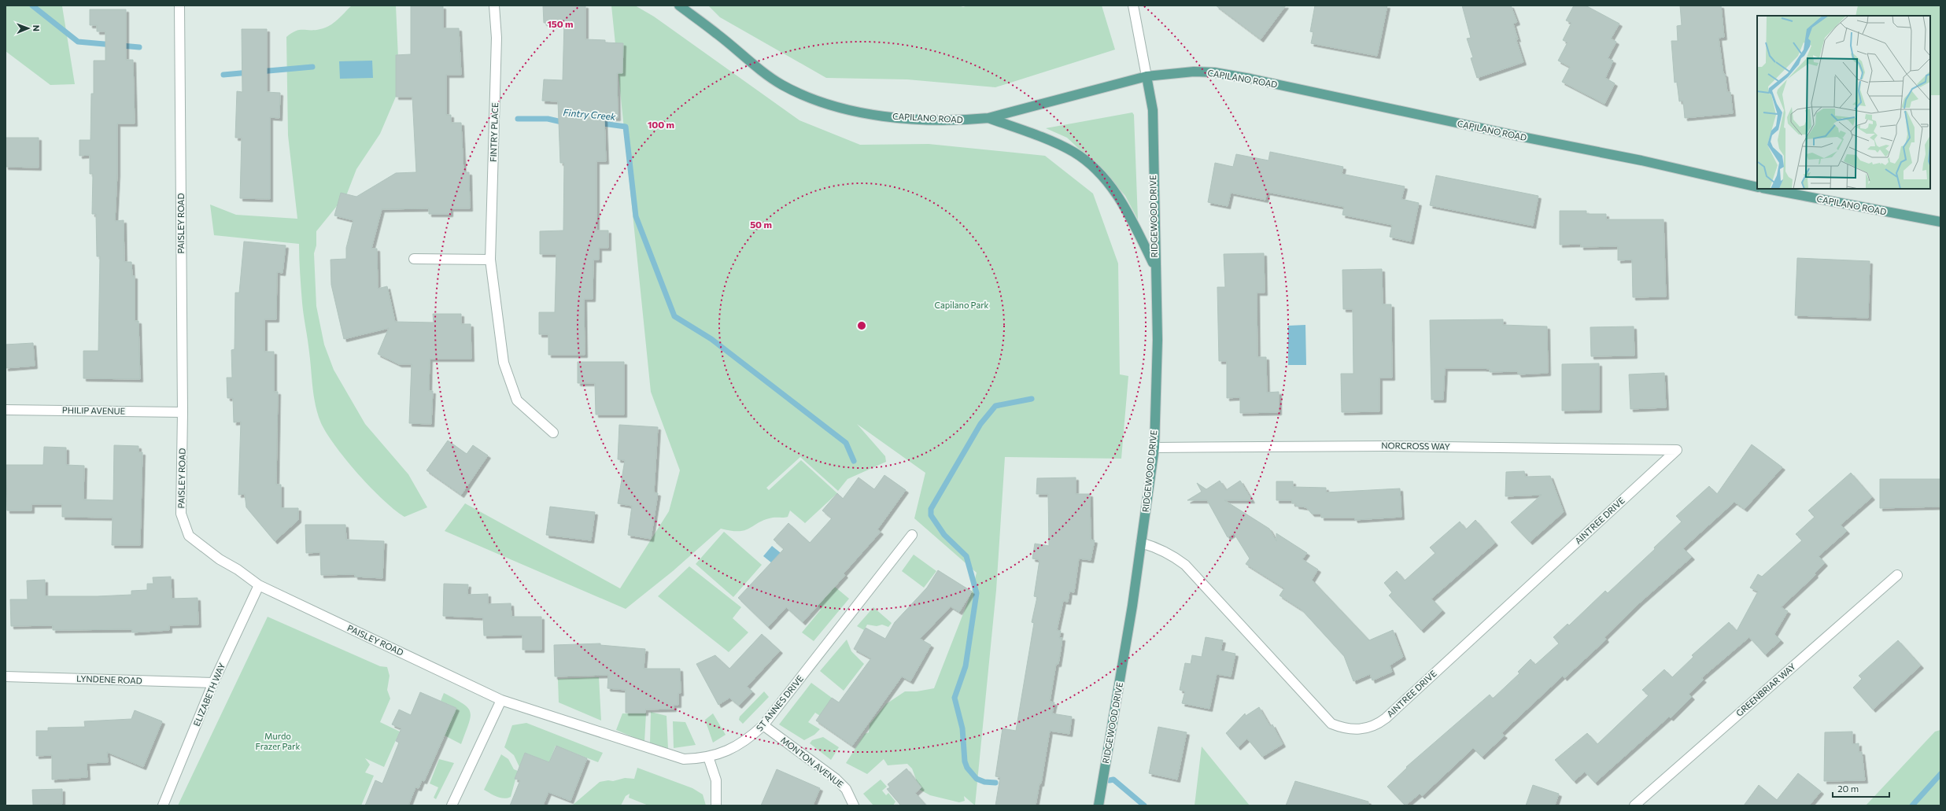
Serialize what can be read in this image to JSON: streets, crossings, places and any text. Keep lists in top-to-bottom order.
{
  "streets": {
    "main road": ["CAPILANO ROAD", "RIDGEWOOD DRIVE"],
    "street": [
      "FINTRY PLACE",
      "PAISLEY ROAD",
      "PHILIP AVENUE",
      "NORCROSS WAY",
      "AINTREE DRIVE",
      "LYNDENE ROAD",
      "GREENBRIAR WAY",
      "ELIZABETH WAY",
      "ST ANNES DRIVE",
      "MONTON AVENUE"
    ]
  },
  "crossings": [
    ["CAPILANO ROAD", "RIDGEWOOD DRIVE"],
    ["RIDGEWOOD DRIVE", "NORCROSS WAY"],
    ["RIDGEWOOD DRIVE", "AINTREE DRIVE"],
    ["PAISLEY ROAD", "PHILIP AVENUE"],
    ["PAISLEY ROAD", "ELIZABETH WAY"],
    ["PAISLEY ROAD", "ST ANNES DRIVE"],
    ["NORCROSS WAY", "AINTREE DRIVE"],
    ["LYNDENE ROAD", "ELIZABETH WAY"],
    ["ST ANNES DRIVE", "MONTON AVENUE"]
  ],
  "water": ["Fintry Creek"],
  "parks": ["Capilano Park", "Murdo Frazer Park"],
  "scale_bar": "20 m",
  "north": "right",
  "rings": ["150 m", "100 m", "50 m"]
}
